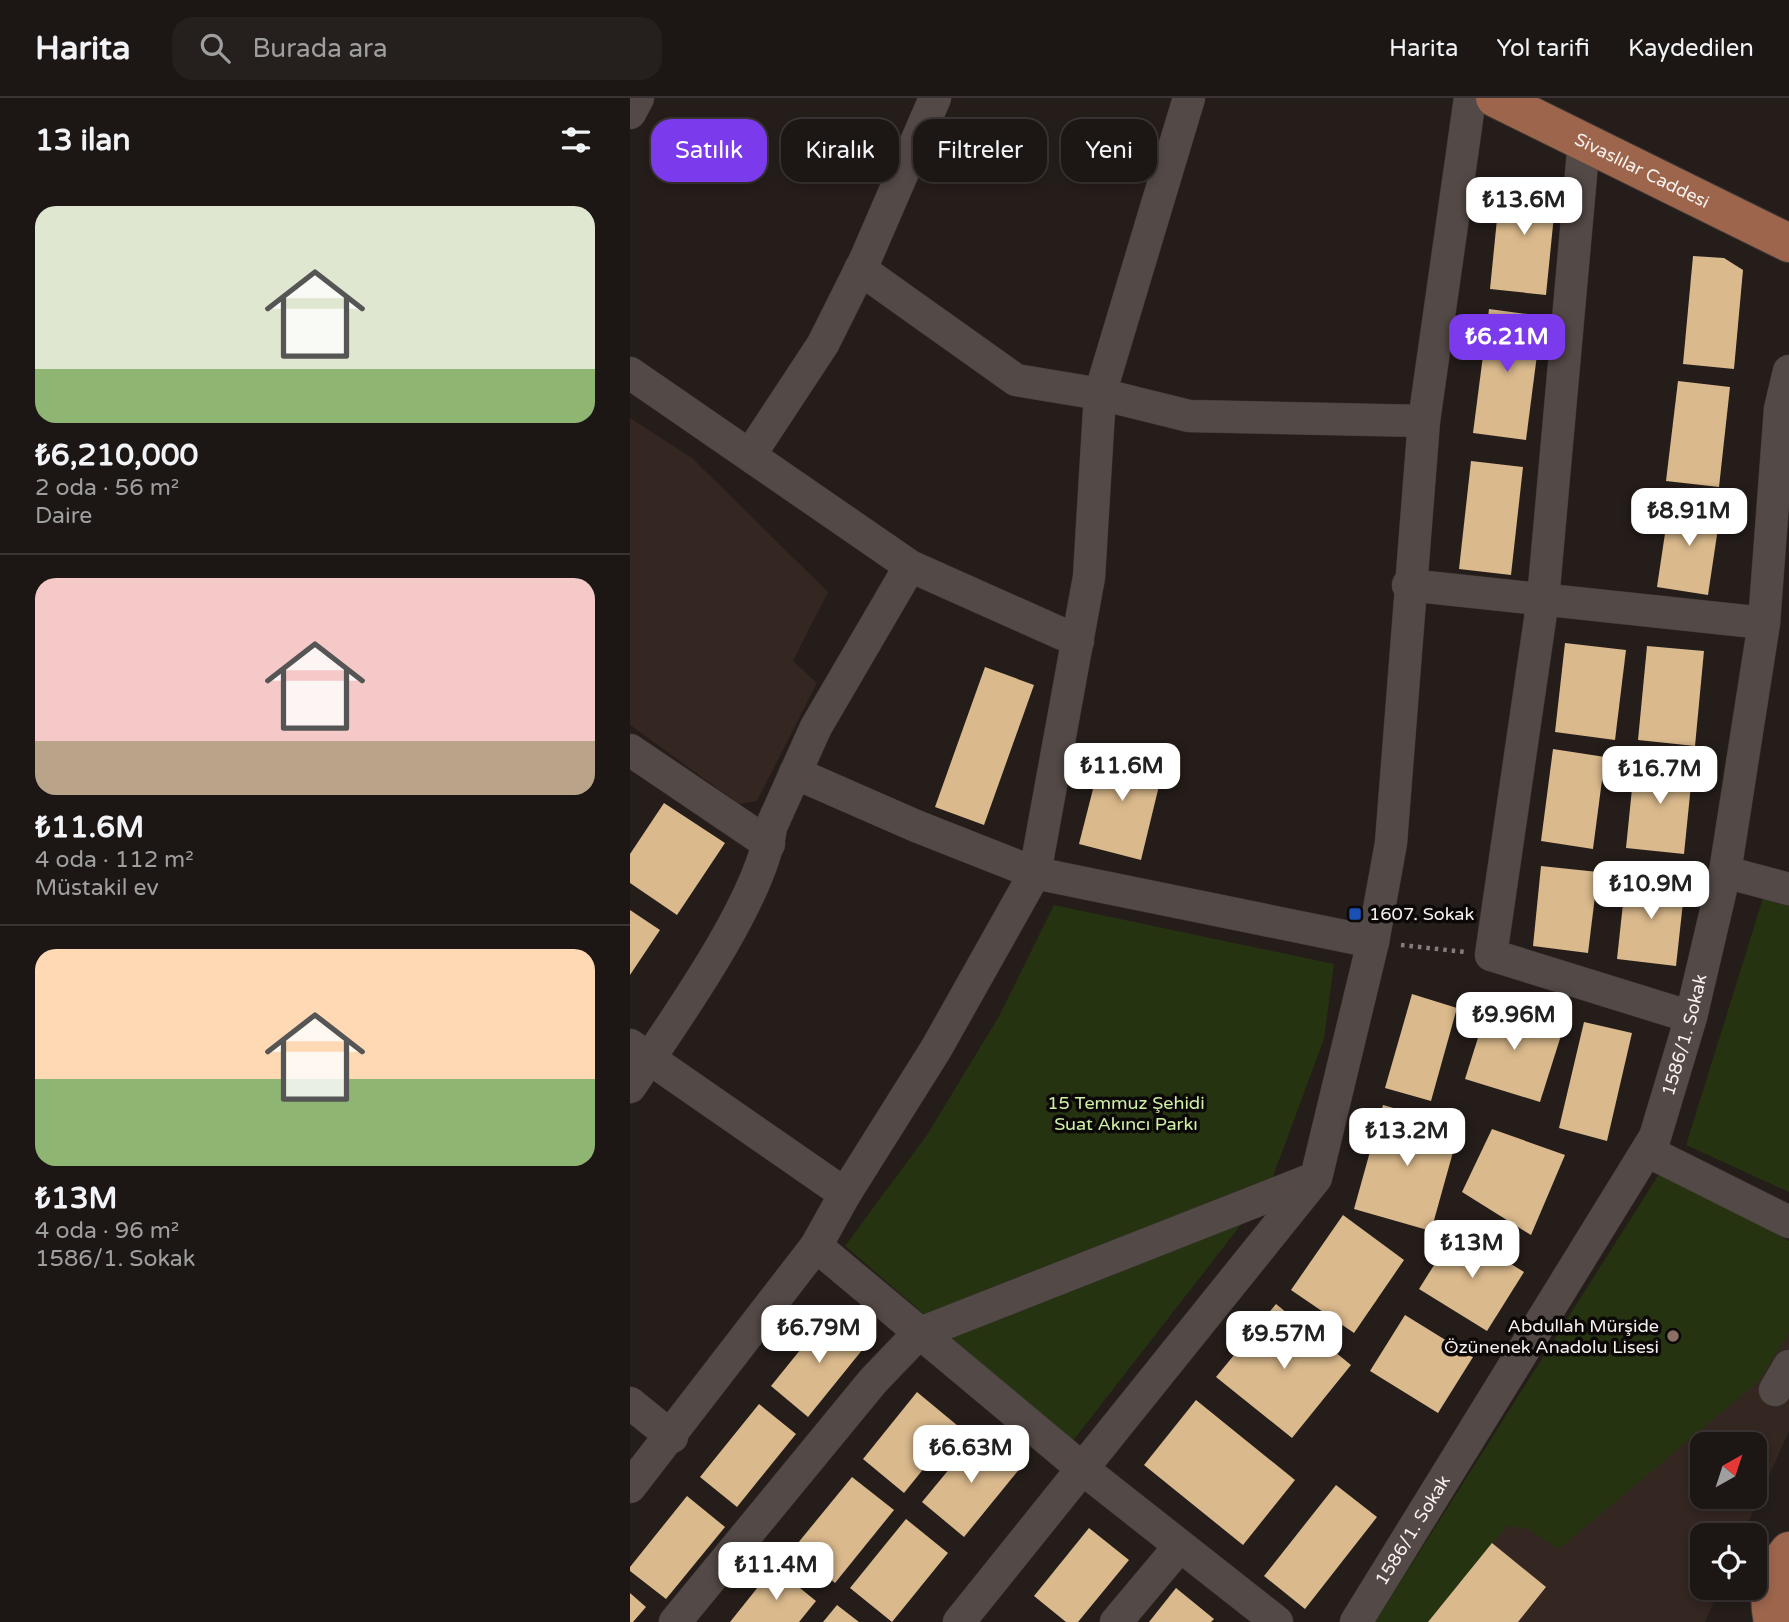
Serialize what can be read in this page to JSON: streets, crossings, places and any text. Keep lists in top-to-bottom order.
{
  "streets": {
    "main road": ["Sivaslılar Caddesi"],
    "street": ["1586/1. Sokak"]
  },
  "parks": ["15 Temmuz Şehidi Suat Akıncı Parkı"],
  "places": {
    "transit": ["1607. Sokak"],
    "other": ["Abdullah Mürşide Özünenek Anadolu Lisesi"]
  },
  "north": "top right",
  "page": {
    "header": "Harita",
    "search": "Burada ara",
    "nav": ["Harita", "Yol tarifi", "Kaydedilen"],
    "heading": "13 ilan",
    "chip": [
      "Satılık",
      "Kiralık",
      "Filtreler",
      "Yeni"
    ],
    "price": [
      "₺13.6M",
      "₺6.21M",
      "₺8.91M",
      "₺11.6M",
      "₺16.7M",
      "₺10.9M",
      "₺9.96M",
      "₺13.2M",
      "₺13M",
      "₺6.79M",
      "₺9.57M",
      "₺6.63M",
      "₺11.4M"
    ],
    "list": [
      {
        "name": "₺6,210,000",
        "note": "2 oda · 56 m² · Daire"
      },
      {
        "name": "₺11.6M",
        "note": "4 oda · 112 m² · Müstakil ev"
      },
      {
        "name": "₺13M",
        "note": "4 oda · 96 m² · 1586/1. Sokak"
      }
    ]
  }
}
